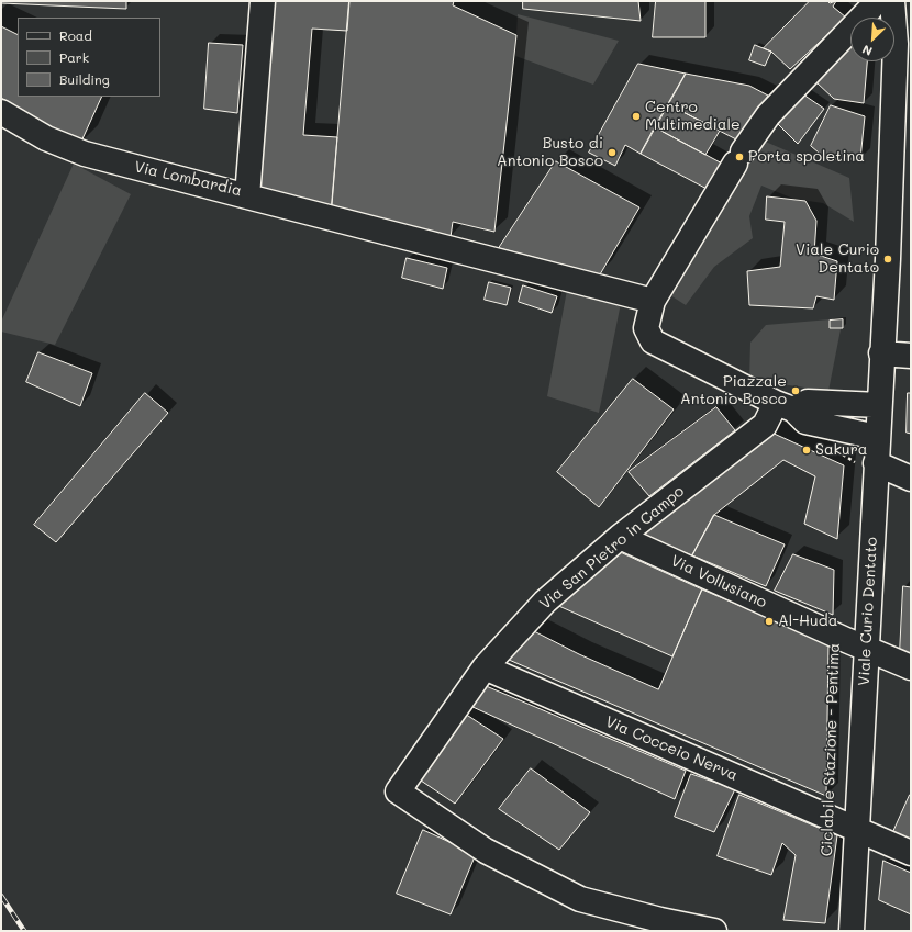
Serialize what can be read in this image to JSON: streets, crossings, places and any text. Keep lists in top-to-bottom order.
{
  "streets": {
    "street": [
      "Via Lombardia",
      "Via San Pietro in Campo",
      "Via Vollusiano",
      "Viale Curio Dentato",
      "Via Cocceio Nerva"
    ]
  },
  "crossings": [
    ["Via San Pietro in Campo", "Via Vollusiano"],
    ["Via San Pietro in Campo", "Via Cocceio Nerva"],
    ["Via Vollusiano", "Viale Curio Dentato"],
    ["Viale Curio Dentato", "Via Cocceio Nerva"]
  ],
  "places": [
    "Centro Multimediale",
    "Busto di Antonio Bosco",
    "Porta spoletina",
    "Viale Curio Dentato",
    "Piazzale Antonio Bosco",
    "Sakura",
    "Al-Huda"
  ],
  "legend": ["Road", "Park", "Building"],
  "north": "bottom left"
}
